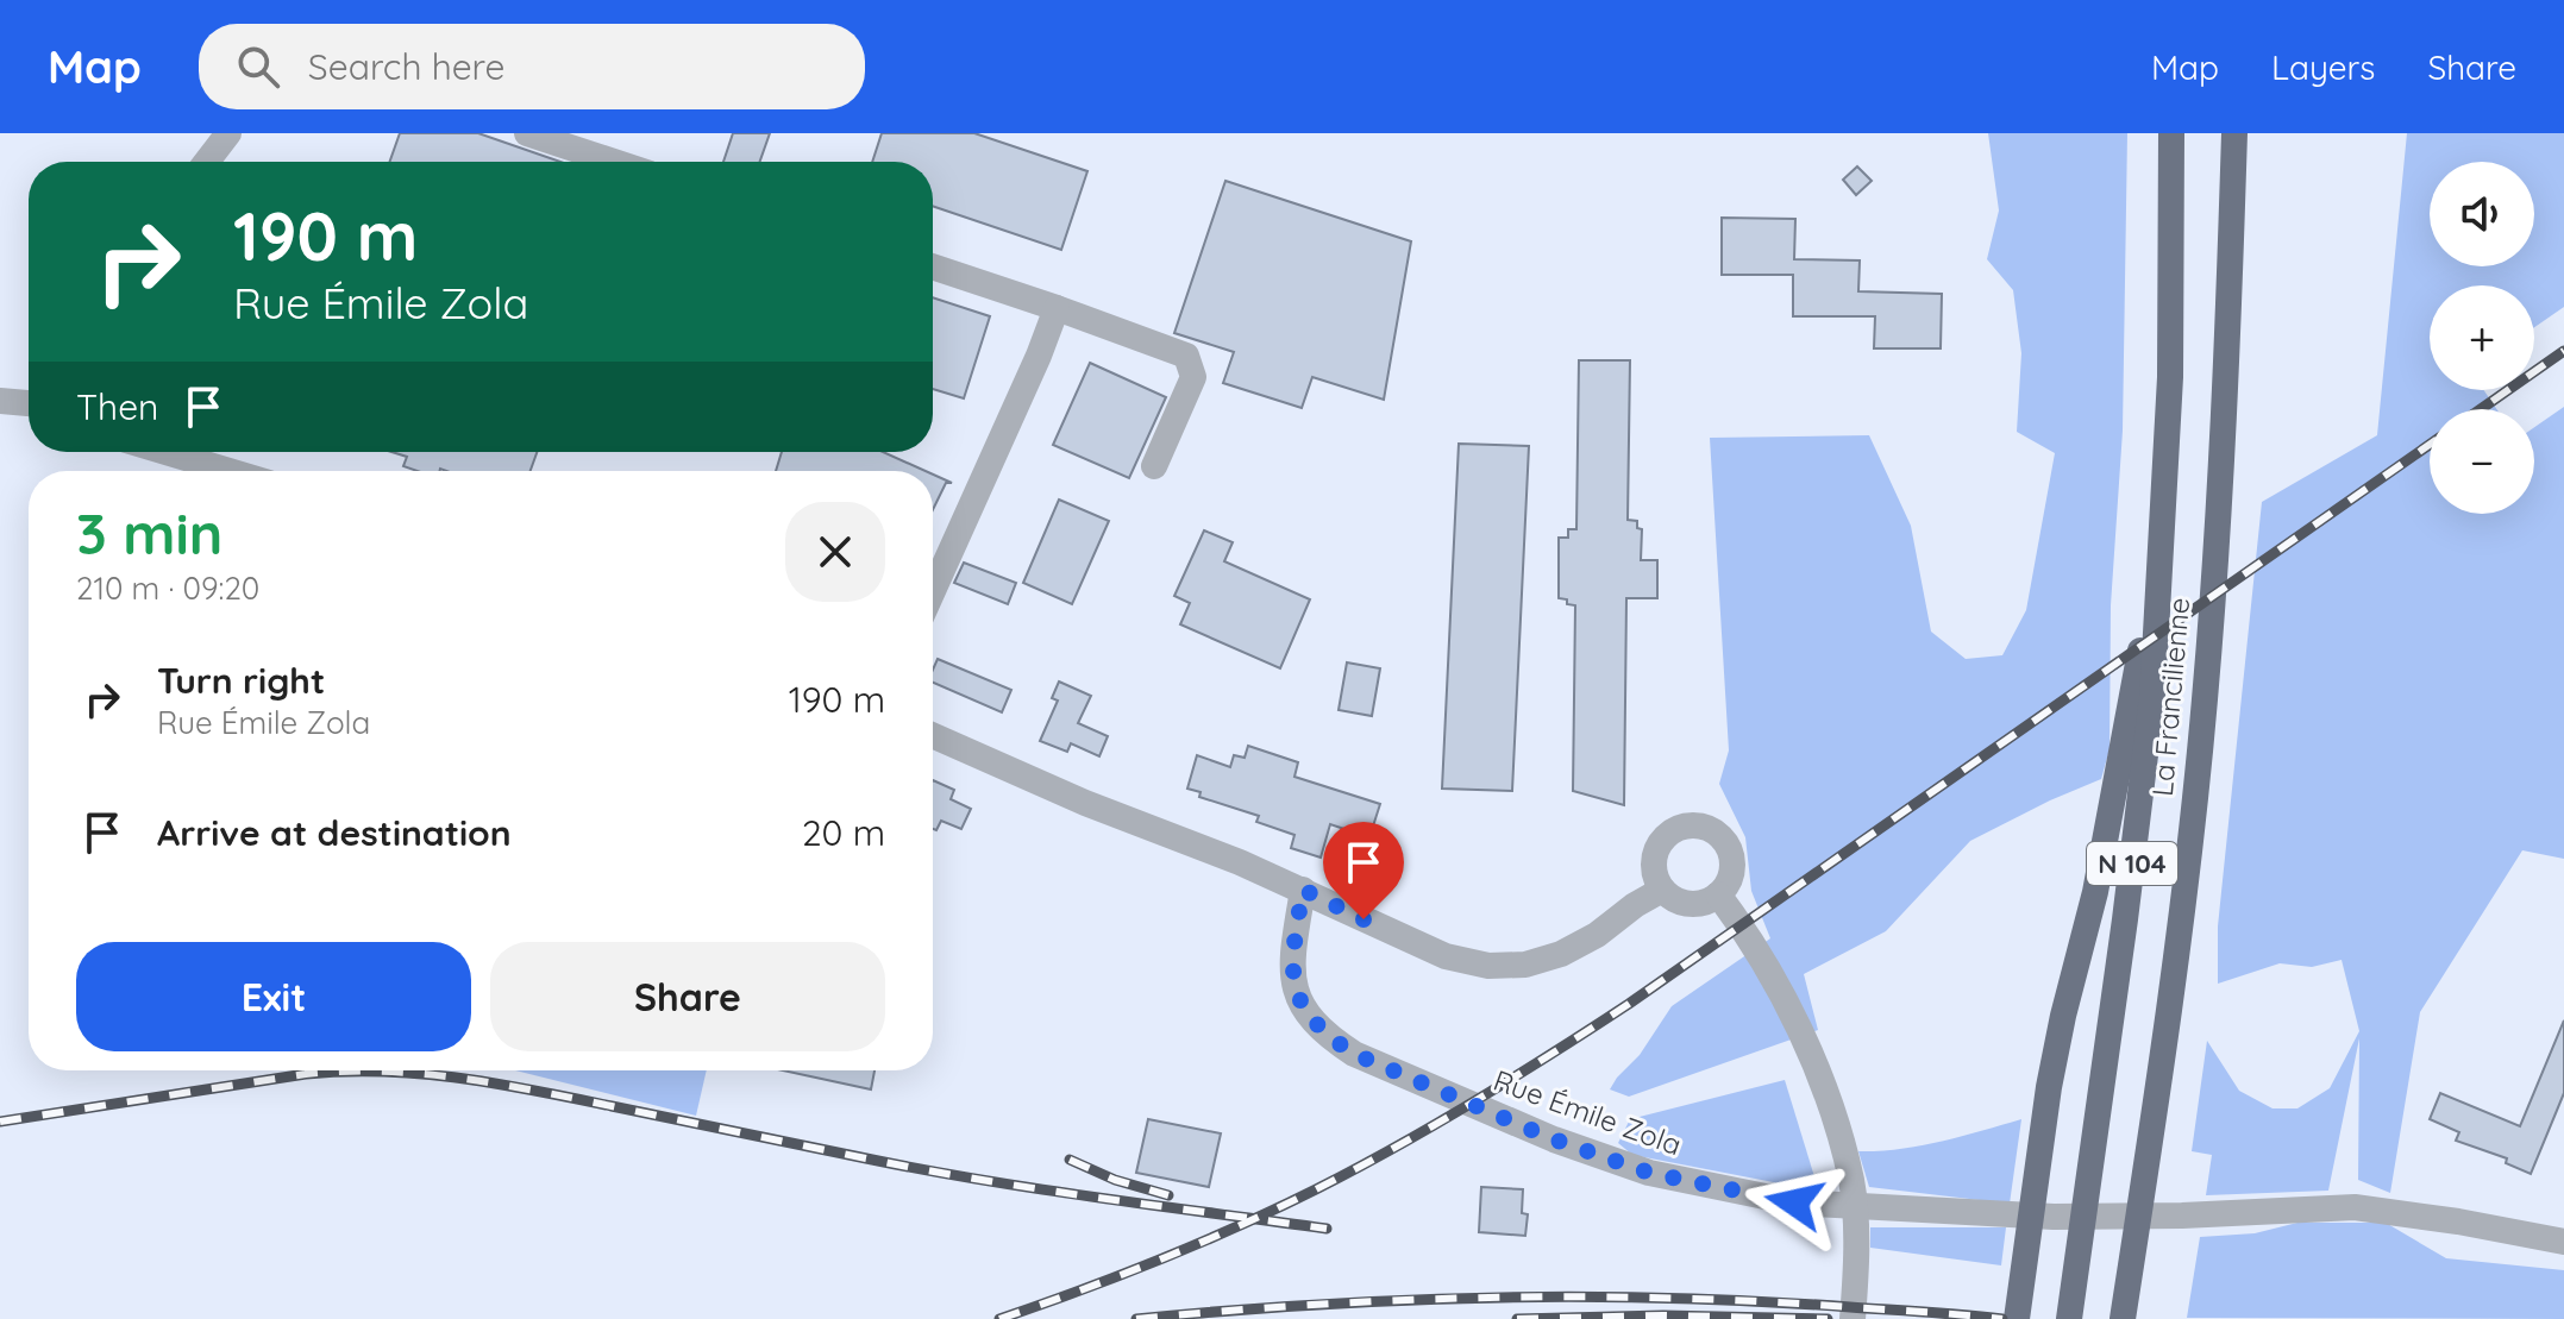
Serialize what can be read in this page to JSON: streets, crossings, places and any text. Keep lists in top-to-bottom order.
{
  "streets": {
    "highway": ["La Francilienne", "N 104"],
    "street": ["Rue Émile Zola"]
  },
  "page": {
    "header": "Map",
    "search": "Search here",
    "nav": ["Map", "Layers", "Share"],
    "map_buttons": ["+", "−"],
    "turn": ["190 m", "Rue Émile Zola"],
    "then": "Then",
    "heading": ["3 min", "210 m · 09:20"],
    "list": [
      {
        "name": "Turn right",
        "note": "Rue Émile Zola",
        "value": "190 m"
      },
      {
        "name": "Arrive at destination",
        "value": "20 m"
      }
    ],
    "buttons": ["Exit", "Share"]
  }
}
